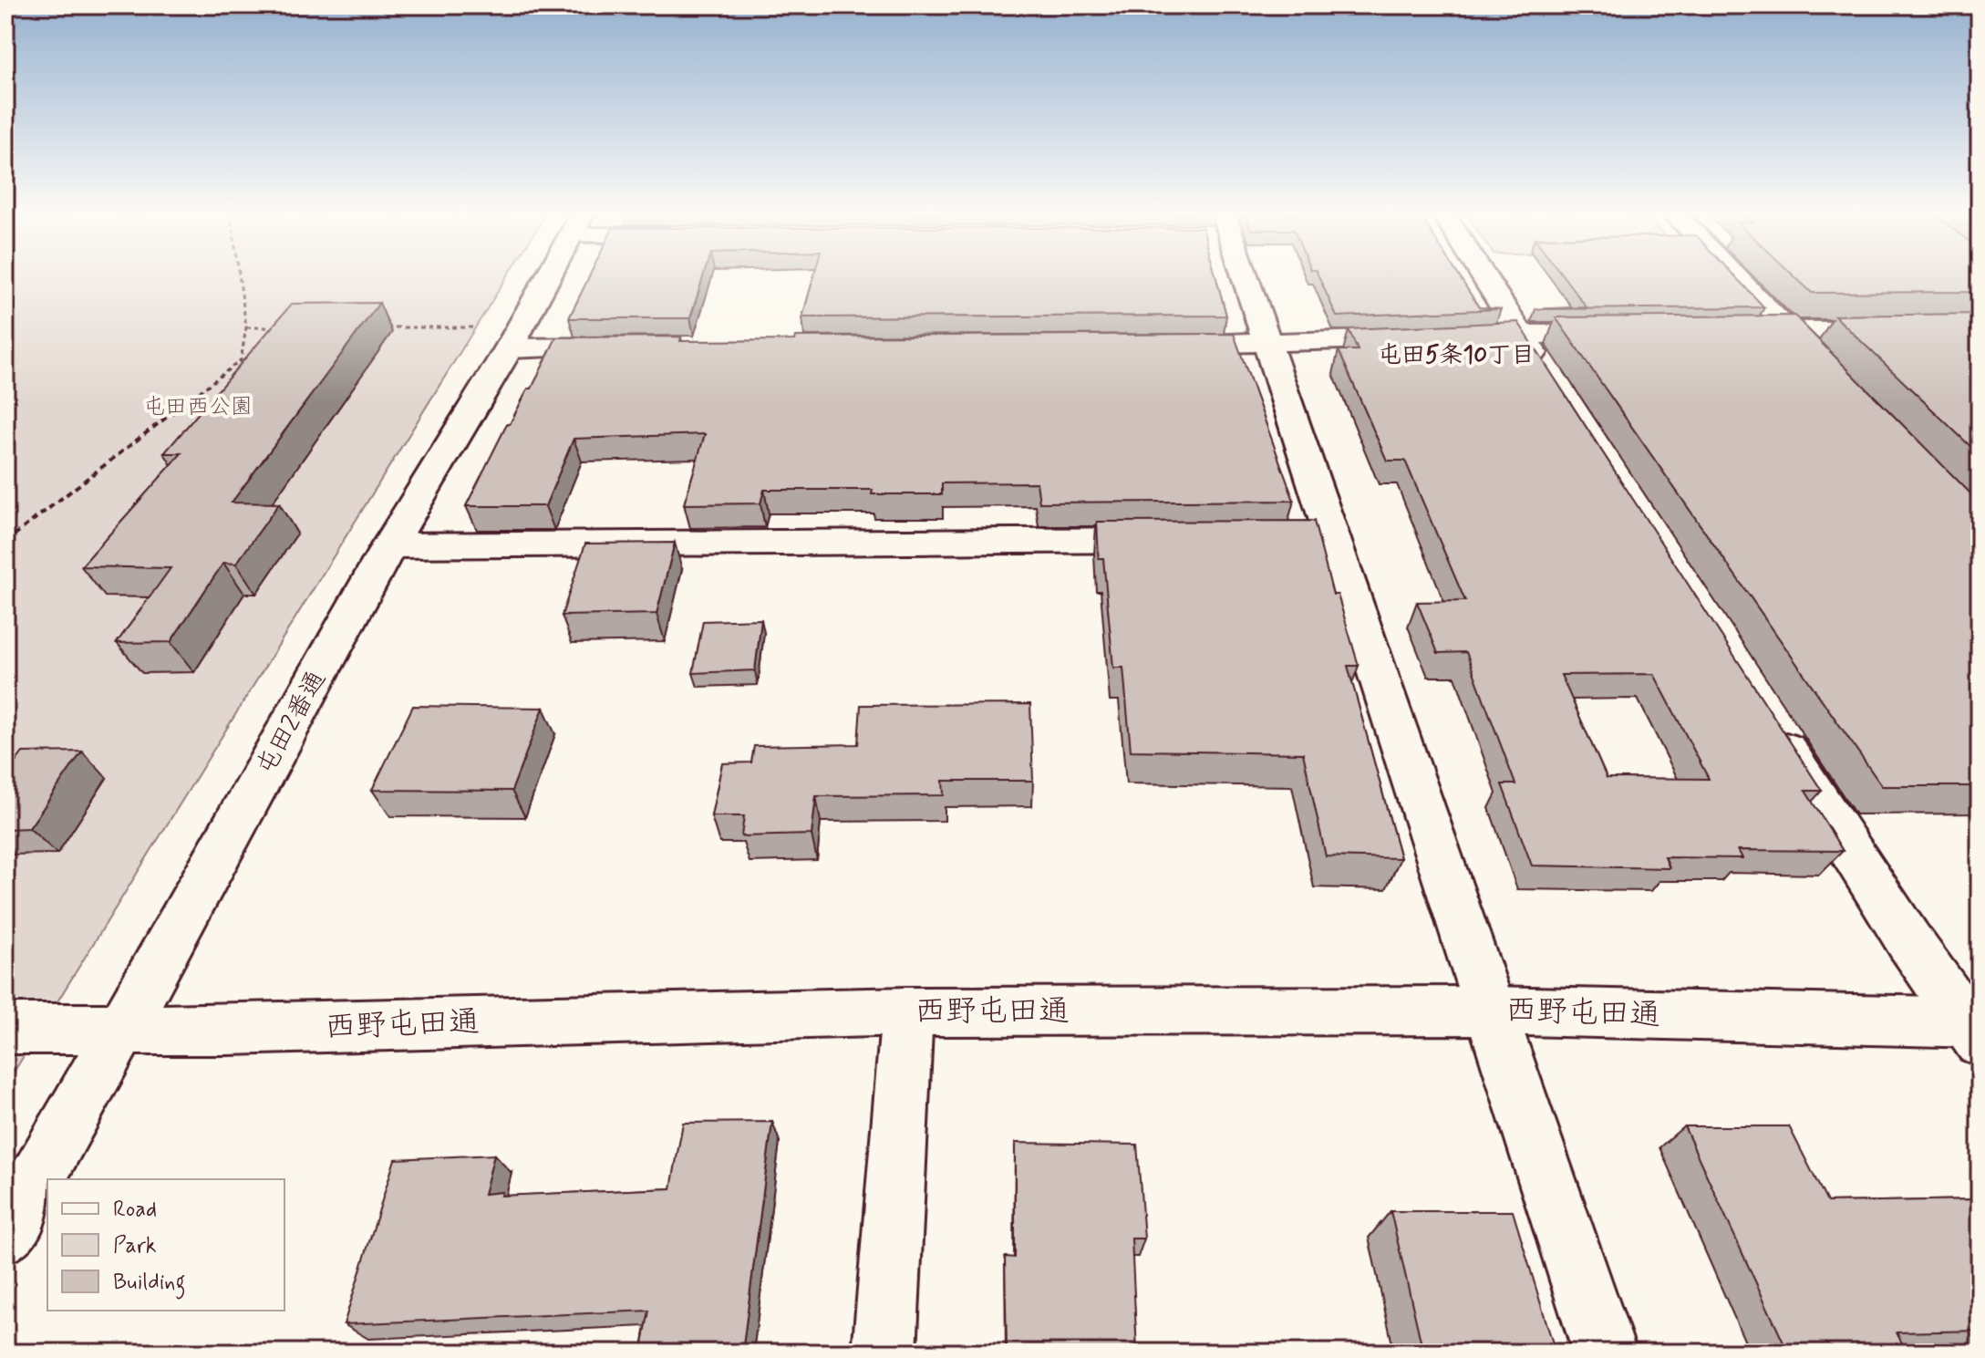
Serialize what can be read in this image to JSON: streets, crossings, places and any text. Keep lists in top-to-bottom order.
{
  "streets": {
    "street": ["屯田2番通", "西野屯田通"]
  },
  "crossings": [
    ["屯田2番通", "西野屯田通"]
  ],
  "districts": ["屯田5条10丁目"],
  "parks": ["屯田西公園"],
  "legend": ["Road", "Park", "Building"]
}
